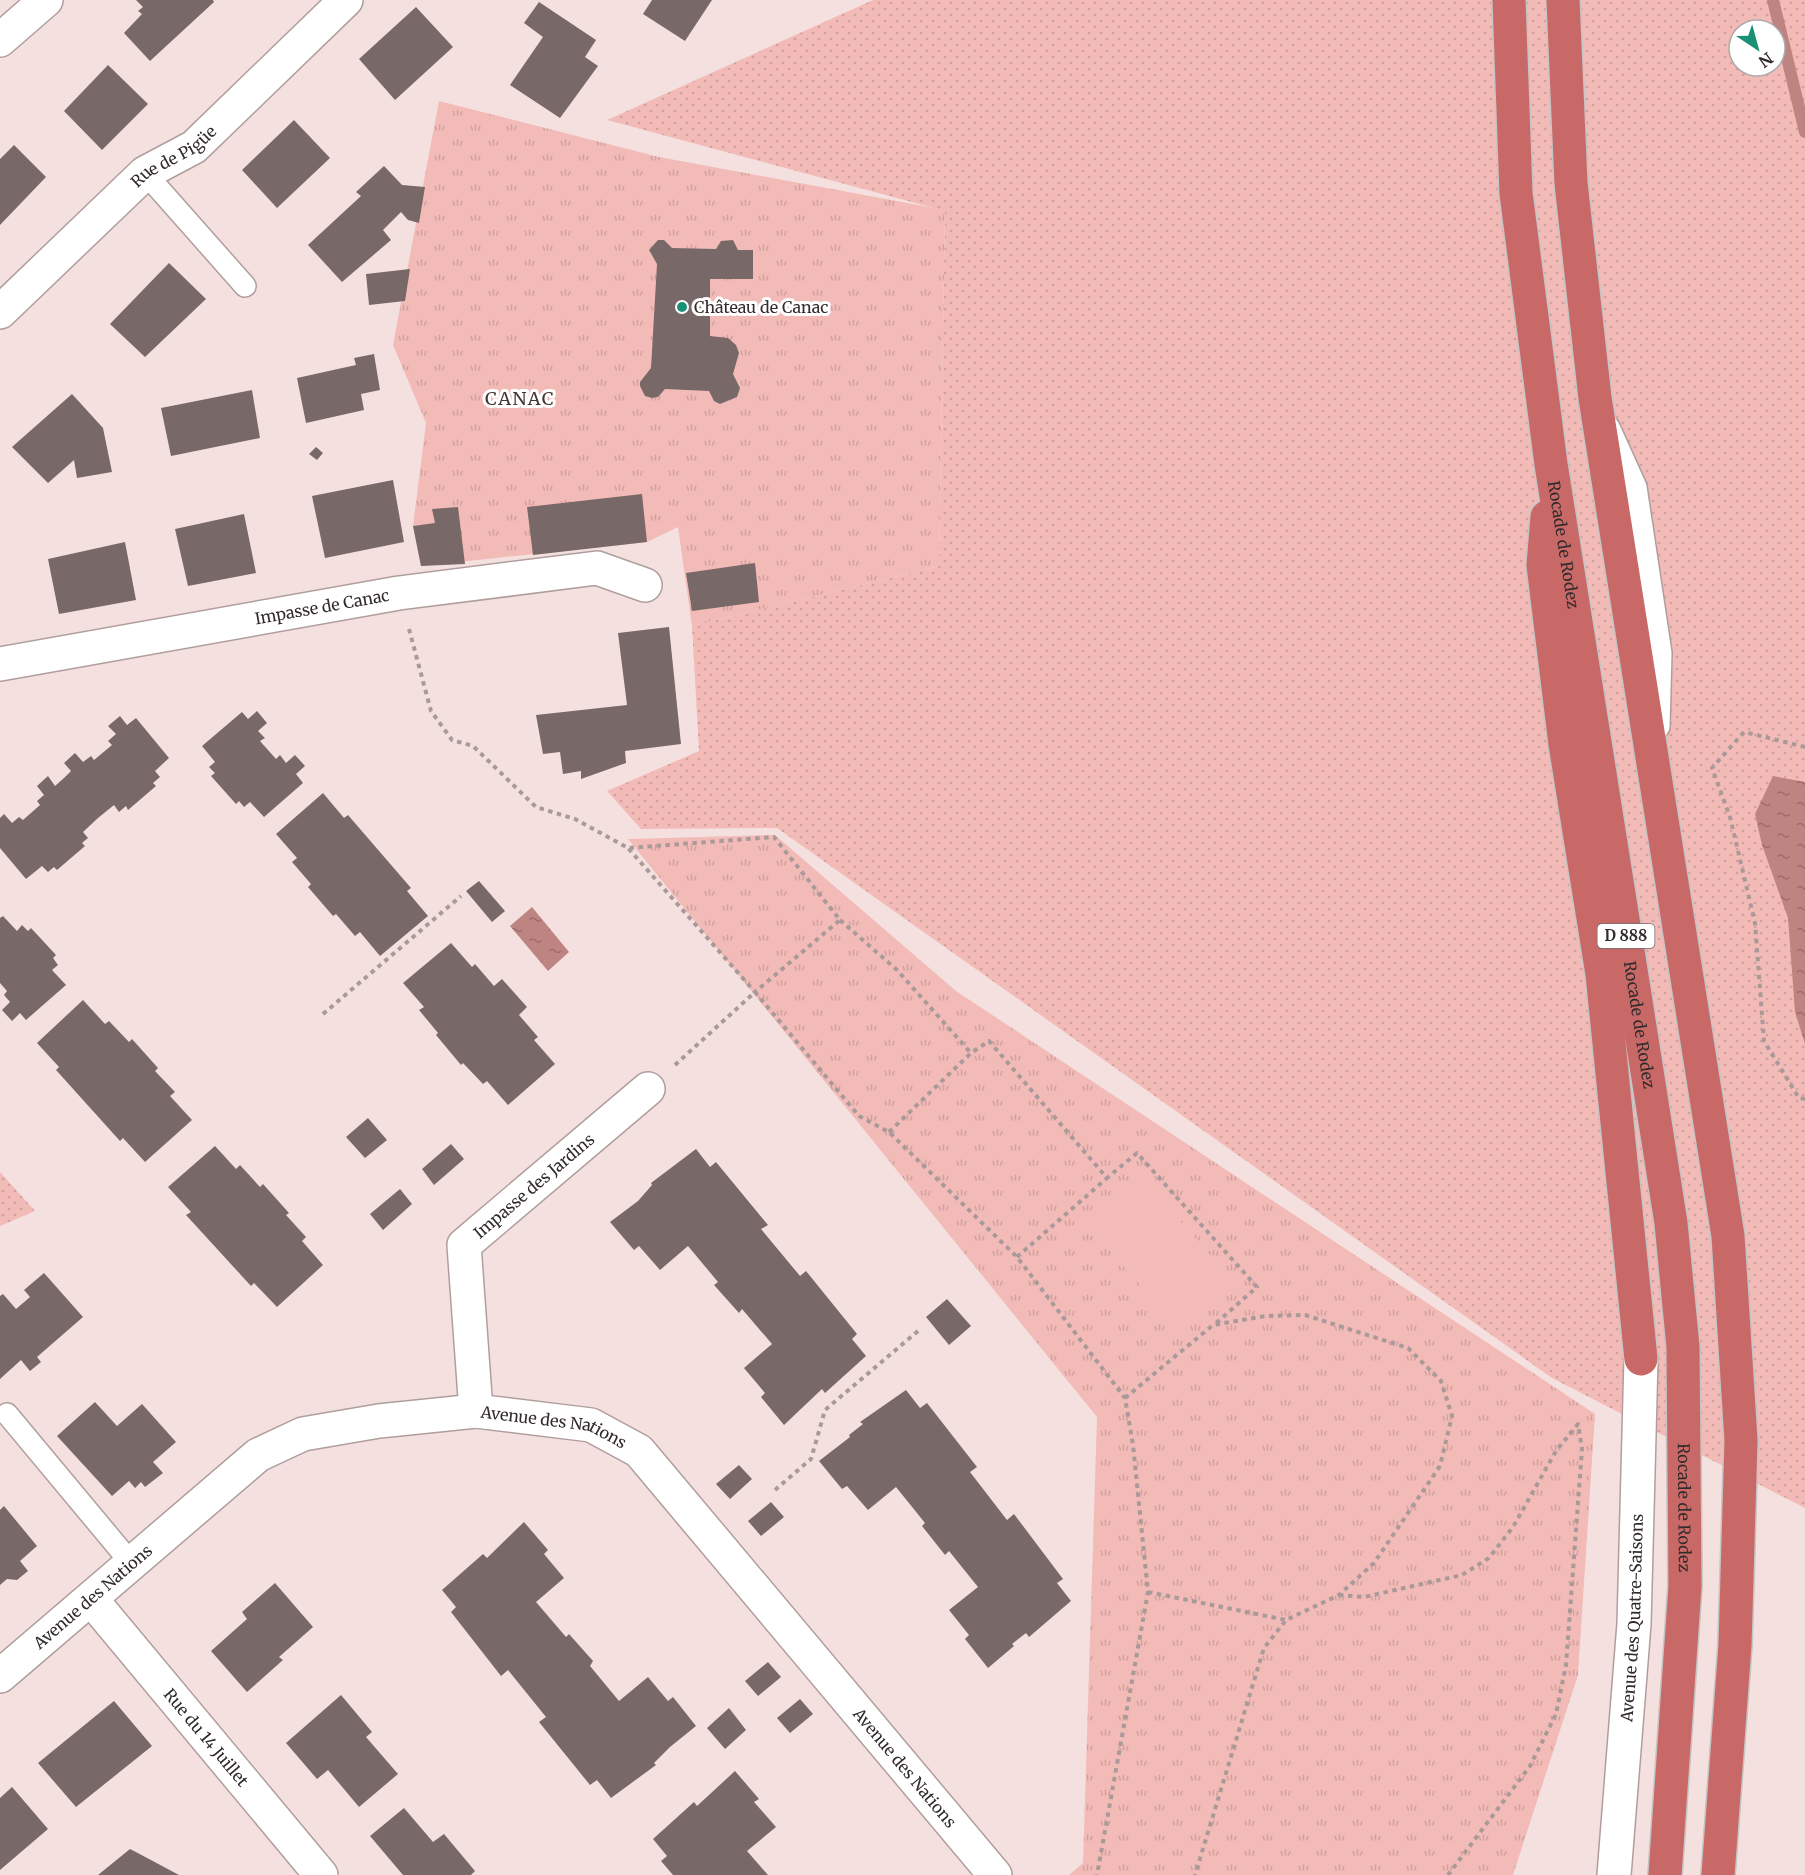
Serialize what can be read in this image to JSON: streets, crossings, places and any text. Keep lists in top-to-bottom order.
{
  "streets": {
    "highway": ["Rocade de Rodez", "D 888"],
    "street": [
      "Rue de Pigüe",
      "Impasse de Canac",
      "Impasse des Jardins",
      "Avenue des Nations",
      "Avenue des Quatre-Saisons",
      "Rue du 14 Juillet"
    ]
  },
  "crossings": [
    ["Impasse des Jardins", "Avenue des Nations"],
    ["Avenue des Nations", "Rue du 14 Juillet"]
  ],
  "districts": ["CANAC"],
  "places": ["Château de Canac"],
  "north": "bottom right"
}
